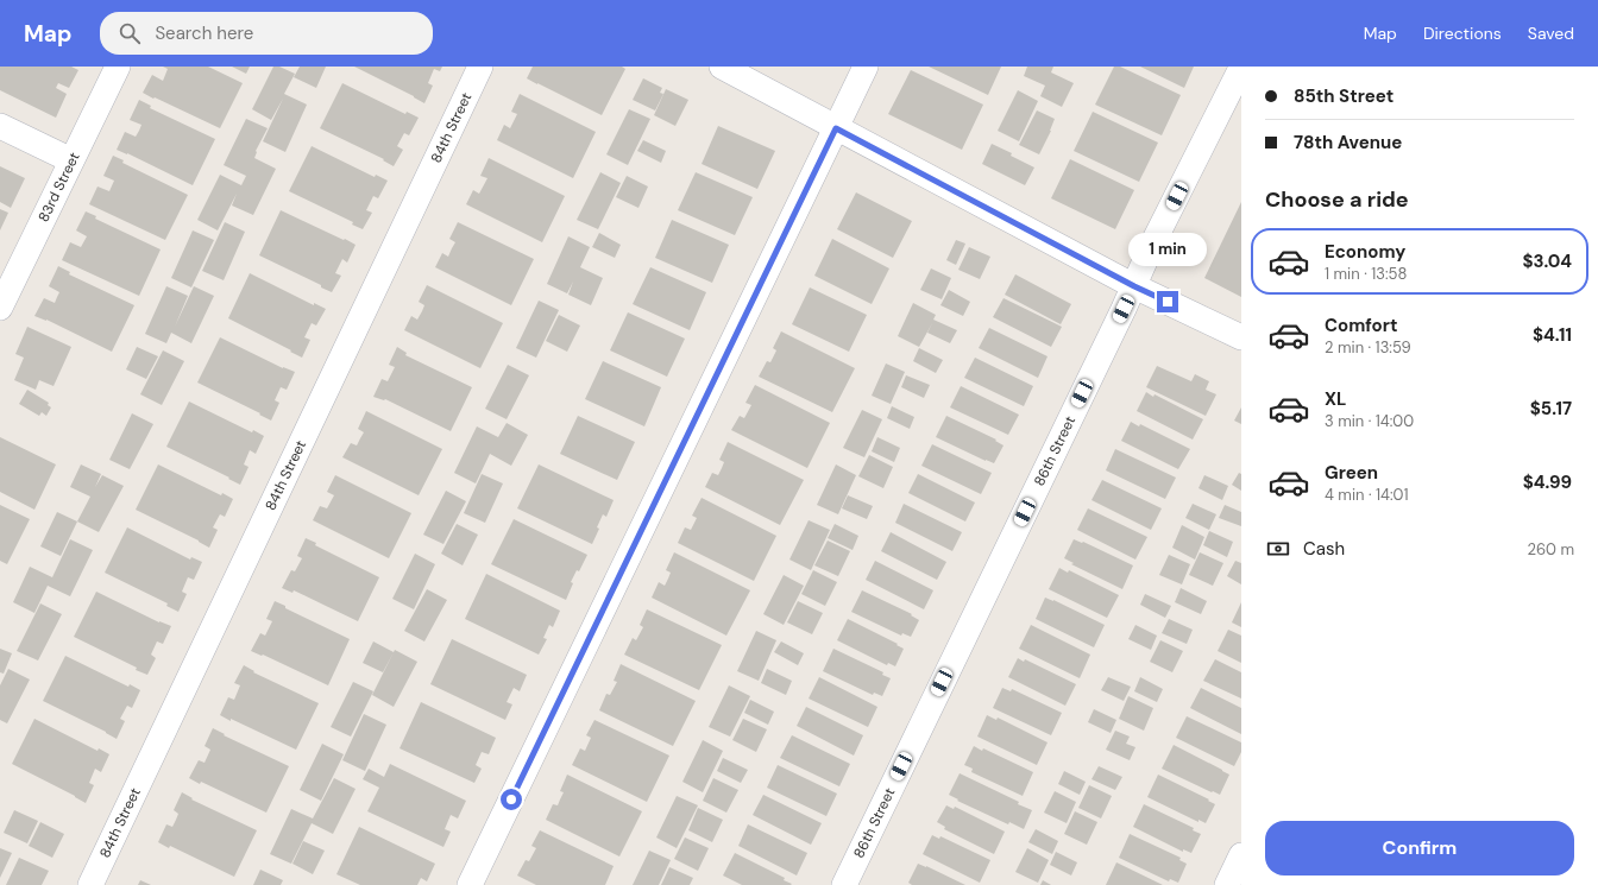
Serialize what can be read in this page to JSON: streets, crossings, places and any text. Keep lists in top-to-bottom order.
{
  "streets": {
    "street": ["84th Street", "83rd Street", "86th Street"]
  },
  "page": {
    "header": "Map",
    "search": "Search here",
    "nav": ["Map", "Directions", "Saved"],
    "banner": ["85th Street", "78th Avenue"],
    "heading": "Choose a ride",
    "list": [
      {
        "name": "Economy",
        "note": "1 min · 13:58",
        "value": "$3.04"
      },
      {
        "name": "Comfort",
        "note": "2 min · 13:59",
        "value": "$4.11"
      },
      {
        "name": "XL",
        "note": "3 min · 14:00",
        "value": "$5.17"
      },
      {
        "name": "Green",
        "note": "4 min · 14:01",
        "value": "$4.99"
      }
    ],
    "bubble": "1 min",
    "pay": ["Cash", "260 m"],
    "buttons": "Confirm"
  }
}
